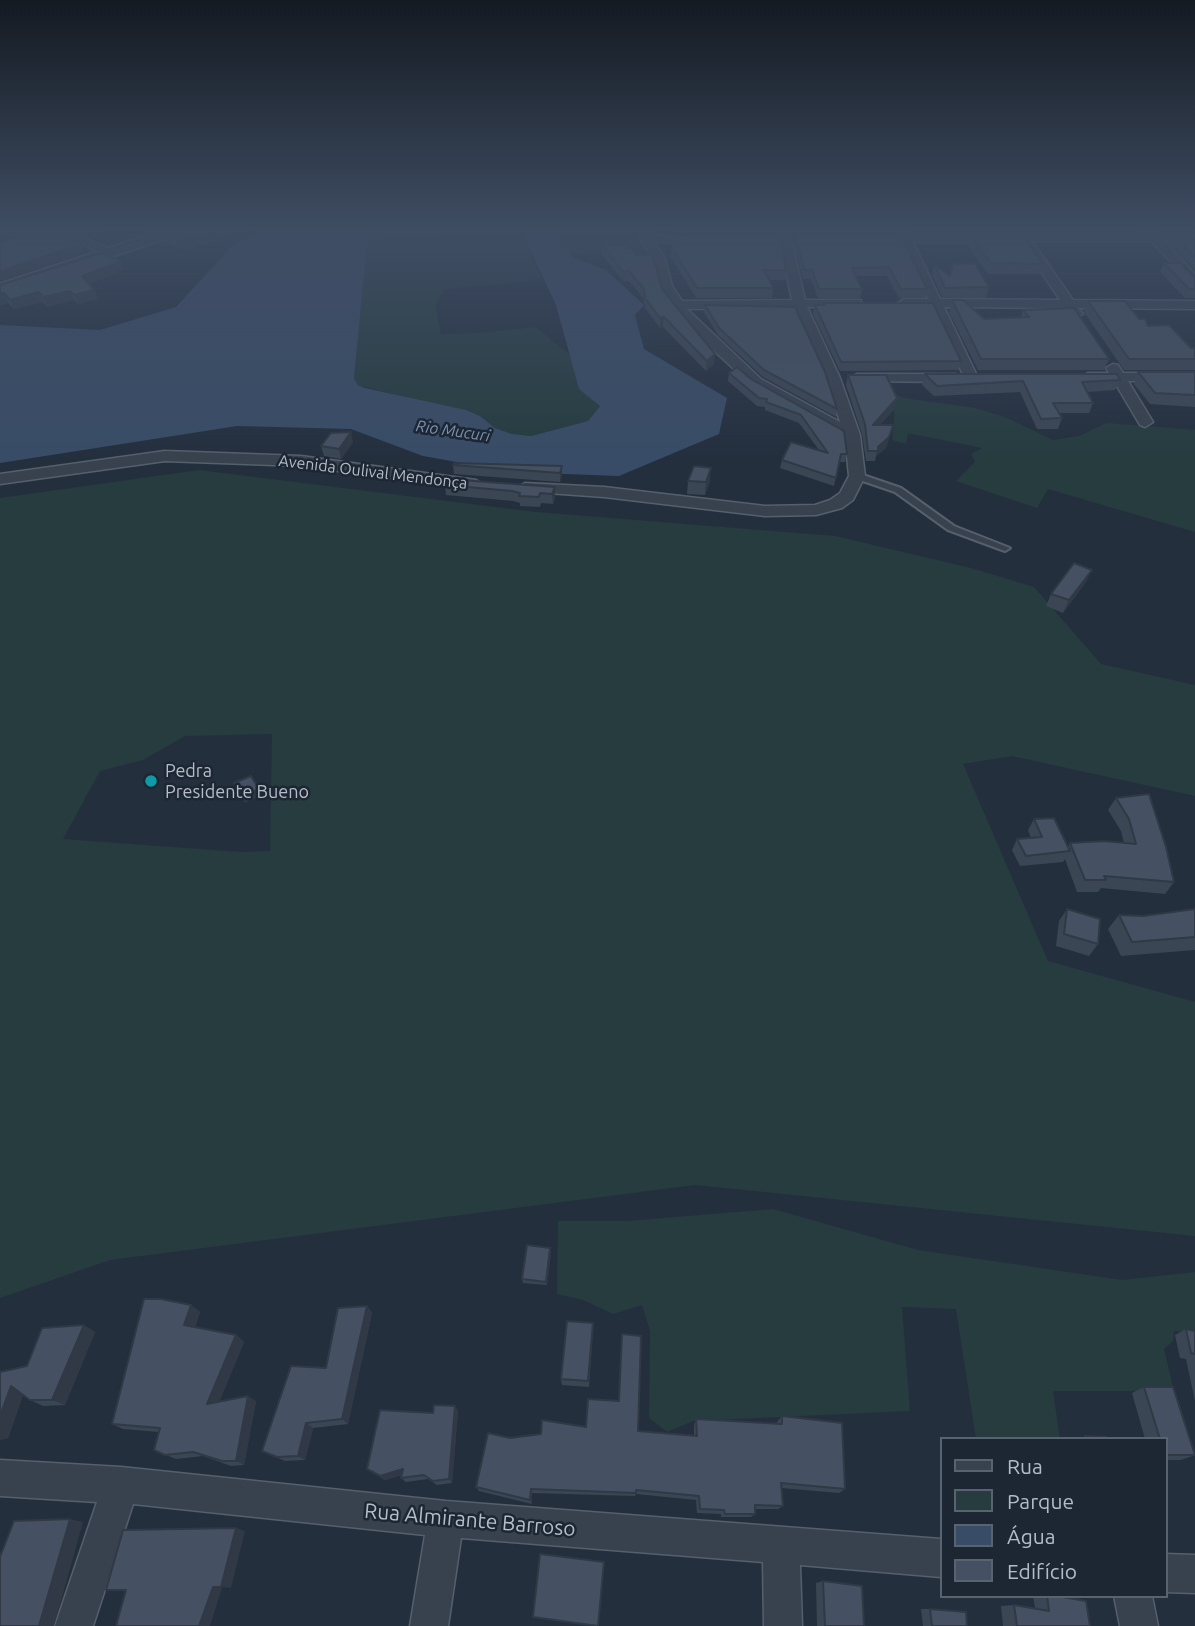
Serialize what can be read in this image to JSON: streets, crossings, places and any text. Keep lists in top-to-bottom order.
{
  "streets": {
    "street": ["Avenida Oulival Mendonça", "Rua Almirante Barroso"]
  },
  "water": ["Rio Mucuri"],
  "places": ["Pedra Presidente Bueno"],
  "legend": [
    "Rua",
    "Parque",
    "Água",
    "Edifício"
  ]
}
